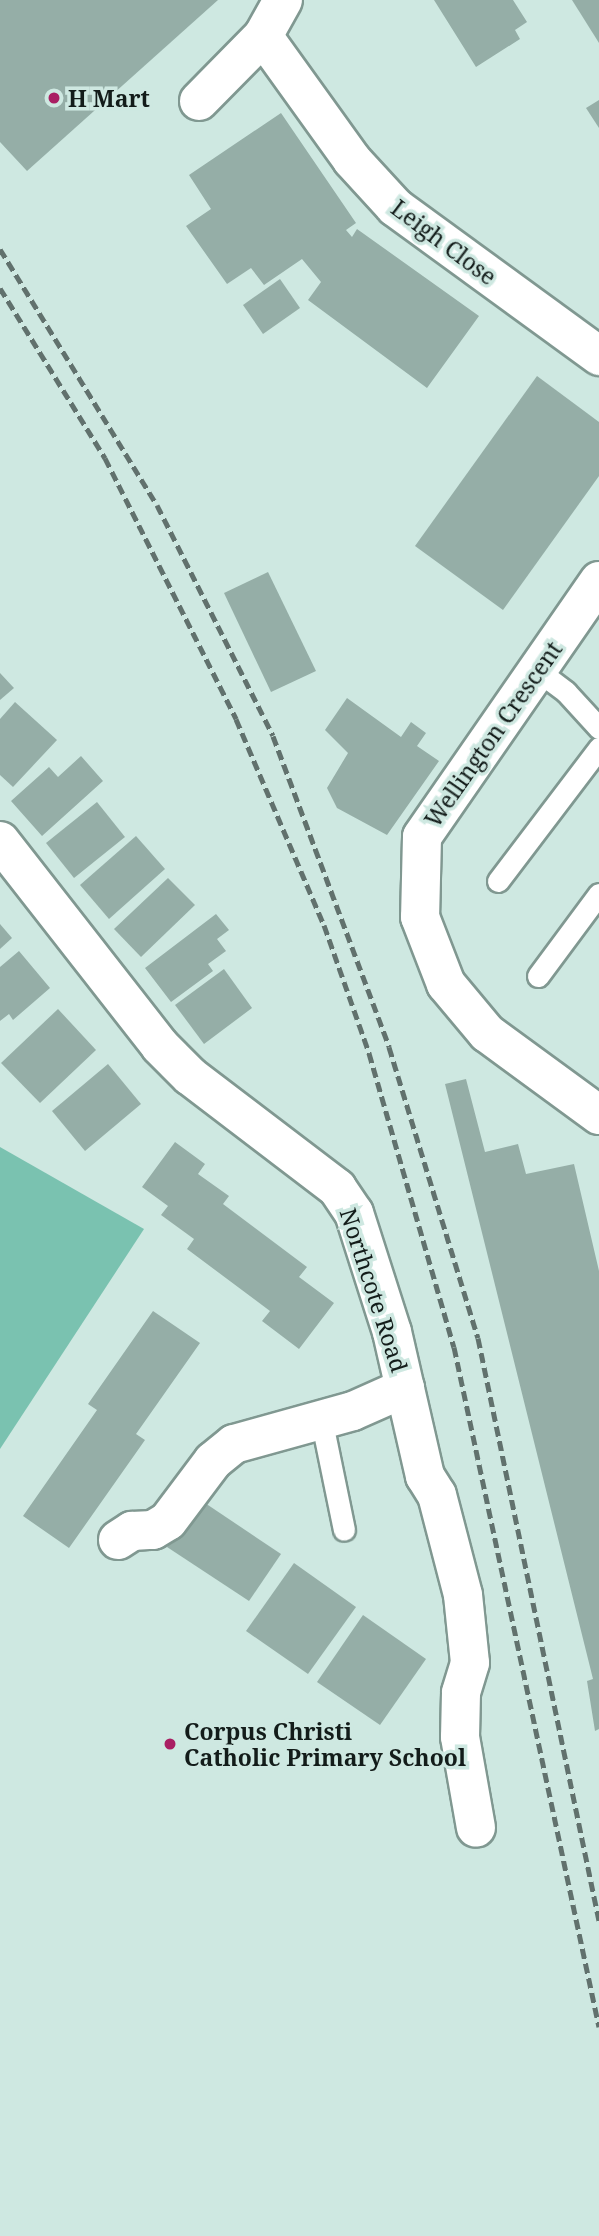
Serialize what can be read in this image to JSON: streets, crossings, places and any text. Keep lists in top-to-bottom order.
{
  "streets": {
    "street": ["Leigh Close", "Wellington Crescent", "Northcote Road"]
  },
  "places": ["H Mart", "Corpus Christi Catholic Primary School"]
}
